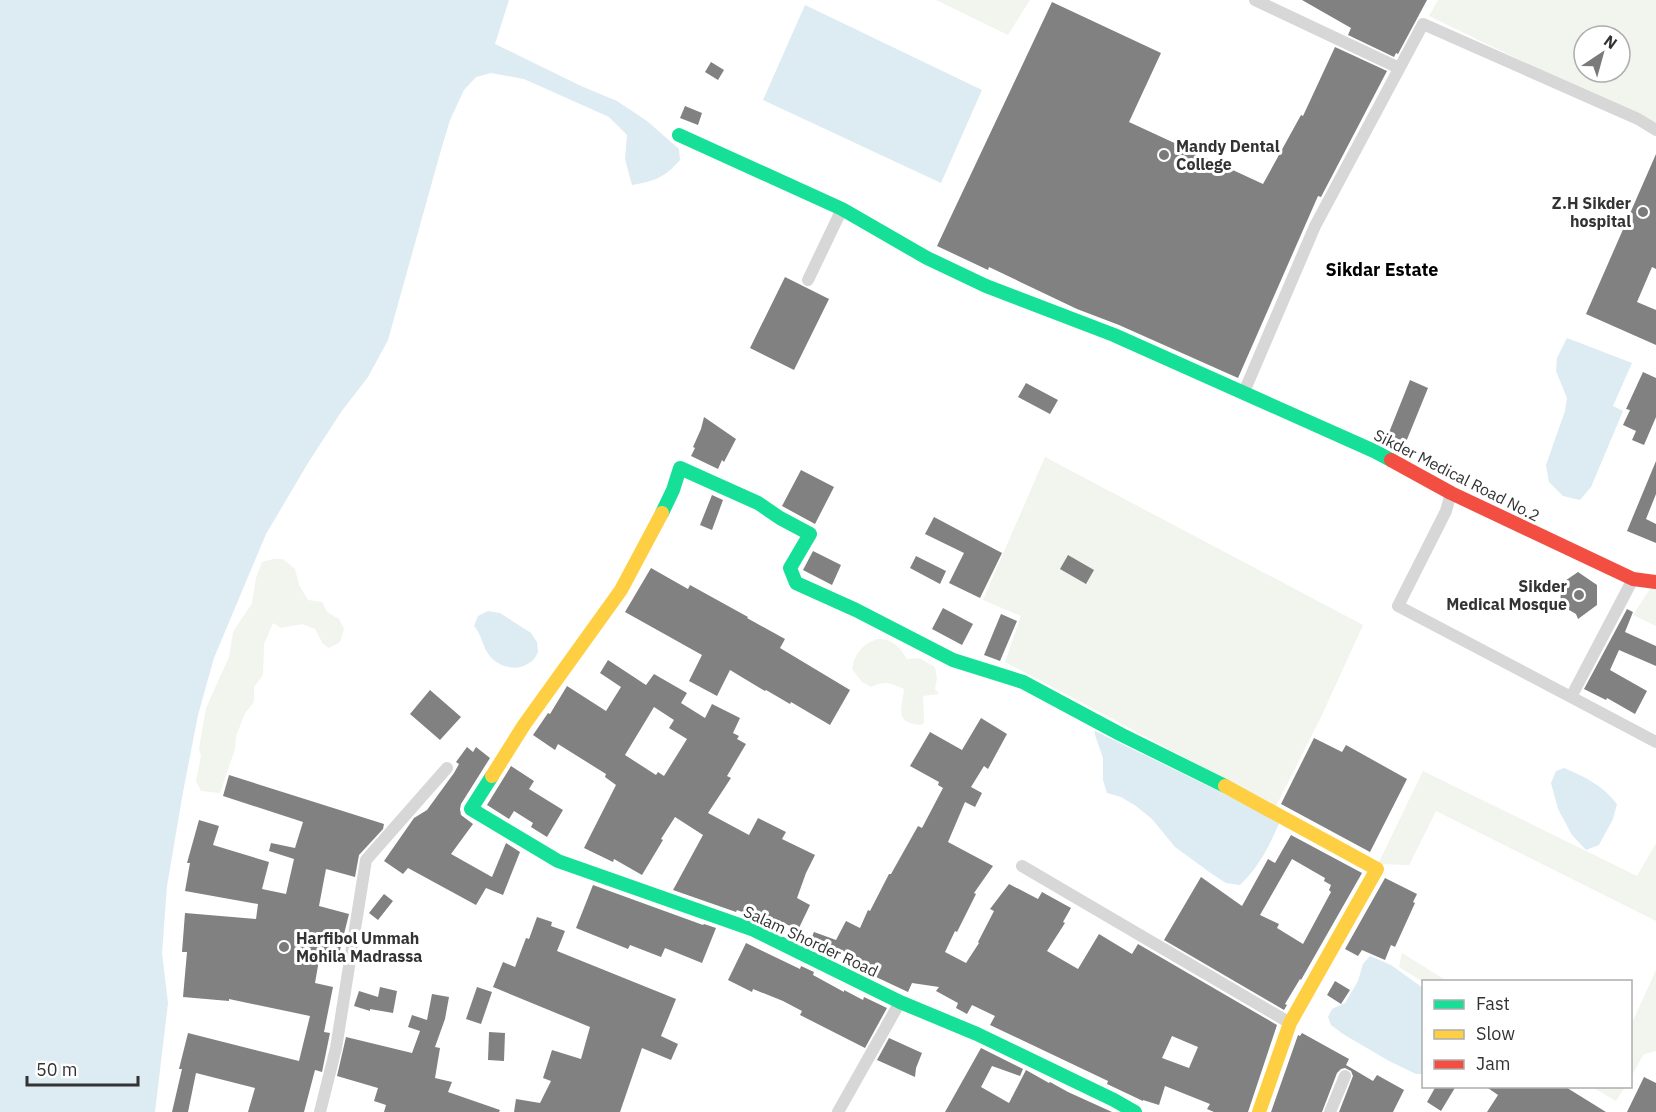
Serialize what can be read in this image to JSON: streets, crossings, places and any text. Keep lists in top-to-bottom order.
{
  "streets": {
    "street": ["Sikder Medical Road No.2", "Salam Shorder Road"]
  },
  "districts": ["Sikdar Estate"],
  "places": [
    "Mandy Dental College",
    "Z.H Sikder hospital",
    "Sikder Medical Mosque",
    "Harfibol Ummah Mohila Madrassa"
  ],
  "legend": ["Fast", "Slow", "Jam"],
  "scale_bar": "50 m",
  "north": "top right"
}
